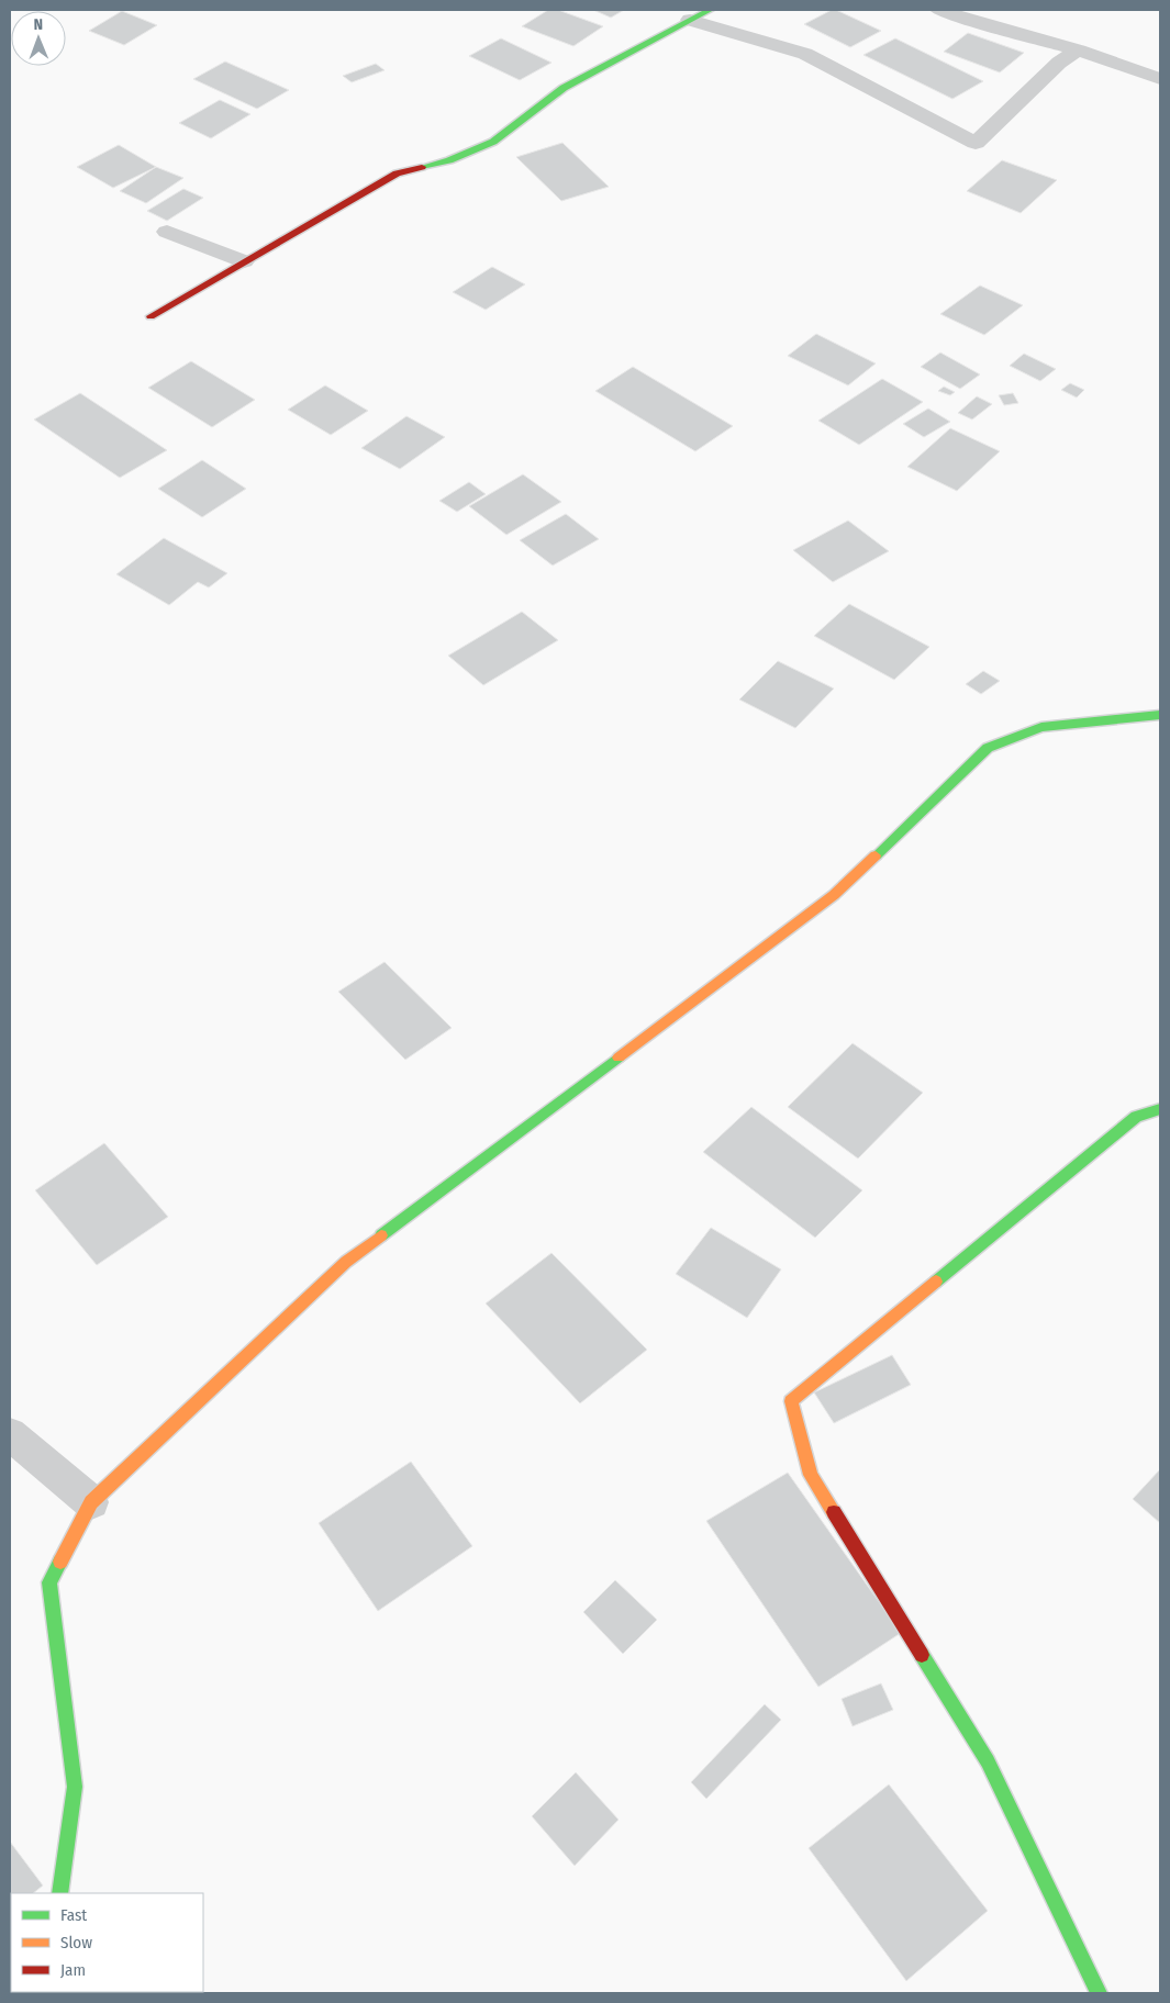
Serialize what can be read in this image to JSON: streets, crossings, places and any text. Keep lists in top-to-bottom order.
{
  "legend": ["Fast", "Slow", "Jam"],
  "north": "top"
}
